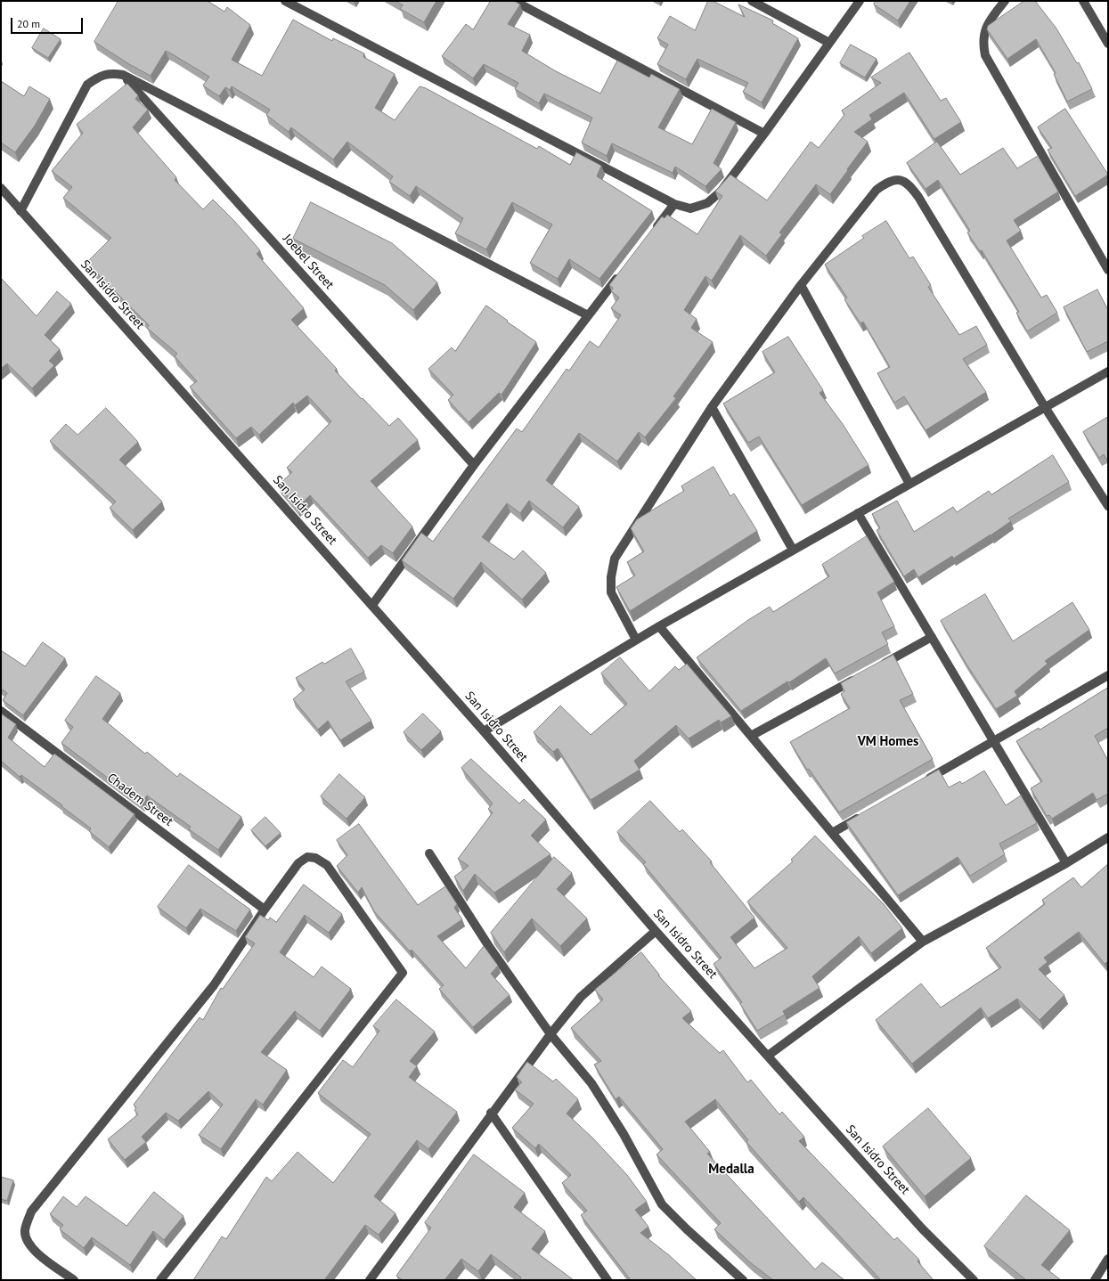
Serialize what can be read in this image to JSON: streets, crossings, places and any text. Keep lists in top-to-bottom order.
{
  "streets": {
    "street": ["Joebel Street", "San Isidro Street", "Chadem Street"]
  },
  "districts": ["VM Homes", "Medalla"],
  "scale_bar": "20 m"
}
